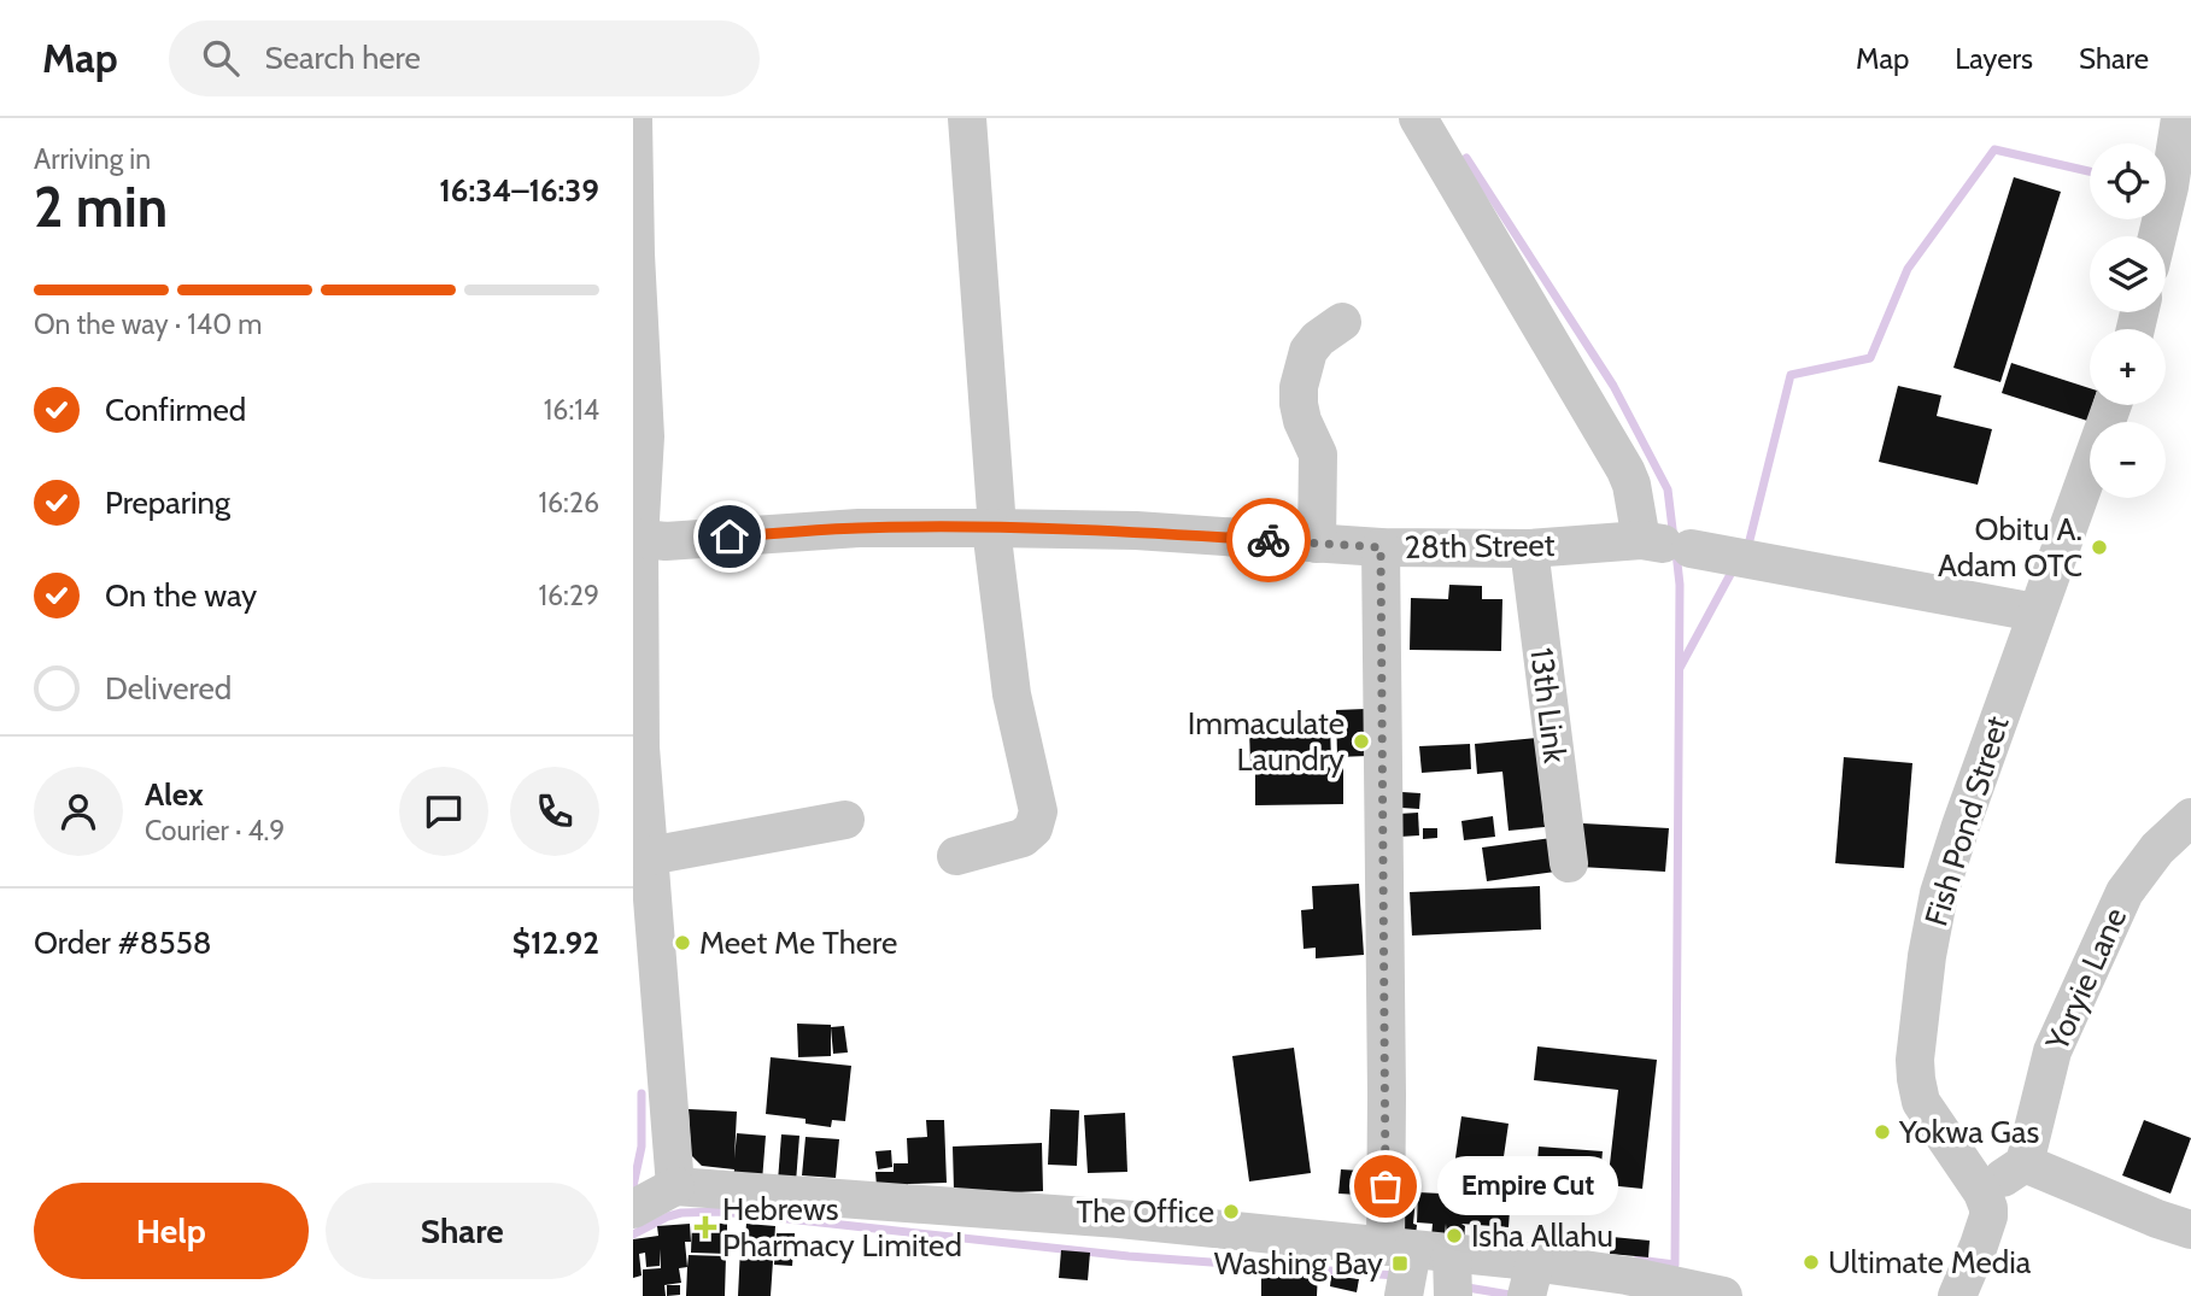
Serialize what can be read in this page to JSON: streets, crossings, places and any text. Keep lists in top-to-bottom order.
{
  "streets": {
    "street": [
      "28th Street",
      "13th Link",
      "Fish Pond Street",
      "Yoryie Lane"
    ]
  },
  "crossings": [
    ["28th Street", "13th Link"],
    ["28th Street", "Fish Pond Street"]
  ],
  "places": {
    "other": [
      "Obitu A. Adam OTC",
      "Immaculate Laundry",
      "Meet Me There",
      "Yokwa Gas",
      "Empire Cut",
      "The Office",
      "Isha Allahu",
      "Ultimate Media"
    ],
    "health": ["Hebrews Pharmacy Limited"],
    "transit": ["Washing Bay"]
  },
  "page": {
    "header": "Map",
    "search": "Search here",
    "nav": ["Map", "Layers", "Share"],
    "heading": ["2 min", "Arriving in", "16:34–16:39"],
    "panel": [
      "Alex",
      "Courier · 4.9",
      "Order #8558",
      "$12.92"
    ],
    "map_buttons": ["+", "−"],
    "bar": "On the way · 140 m",
    "list": [
      ["Confirmed", "16:14"],
      ["Preparing", "16:26"],
      ["On the way", "16:29"],
      "Delivered"
    ],
    "bubble": "Empire Cut",
    "buttons": ["Help", "Share"]
  }
}
